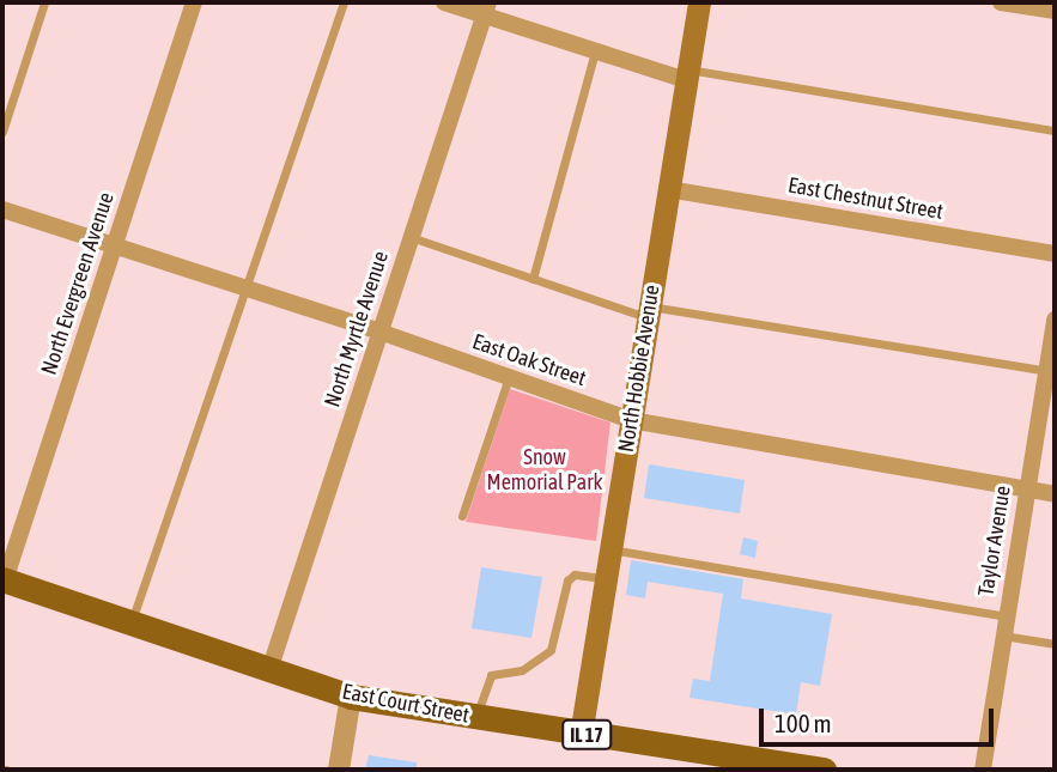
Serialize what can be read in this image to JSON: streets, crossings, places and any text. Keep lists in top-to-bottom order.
{
  "streets": {
    "main road": ["North Hobbie Avenue", "East Court Street", "IL 17"],
    "street": [
      "East Chestnut Street",
      "North Evergreen Avenue",
      "North Myrtle Avenue",
      "East Oak Street",
      "Taylor Avenue"
    ]
  },
  "crossings": [
    ["East Chestnut Street", "North Hobbie Avenue"],
    ["North Evergreen Avenue", "East Oak Street"],
    ["North Evergreen Avenue", "East Court Street"],
    ["North Myrtle Avenue", "East Oak Street"],
    ["North Myrtle Avenue", "East Court Street"],
    ["East Oak Street", "North Hobbie Avenue"],
    ["East Oak Street", "Taylor Avenue"],
    ["North Hobbie Avenue", "East Court Street"]
  ],
  "parks": ["Snow Memorial Park"],
  "scale_bar": "100 m"
}
